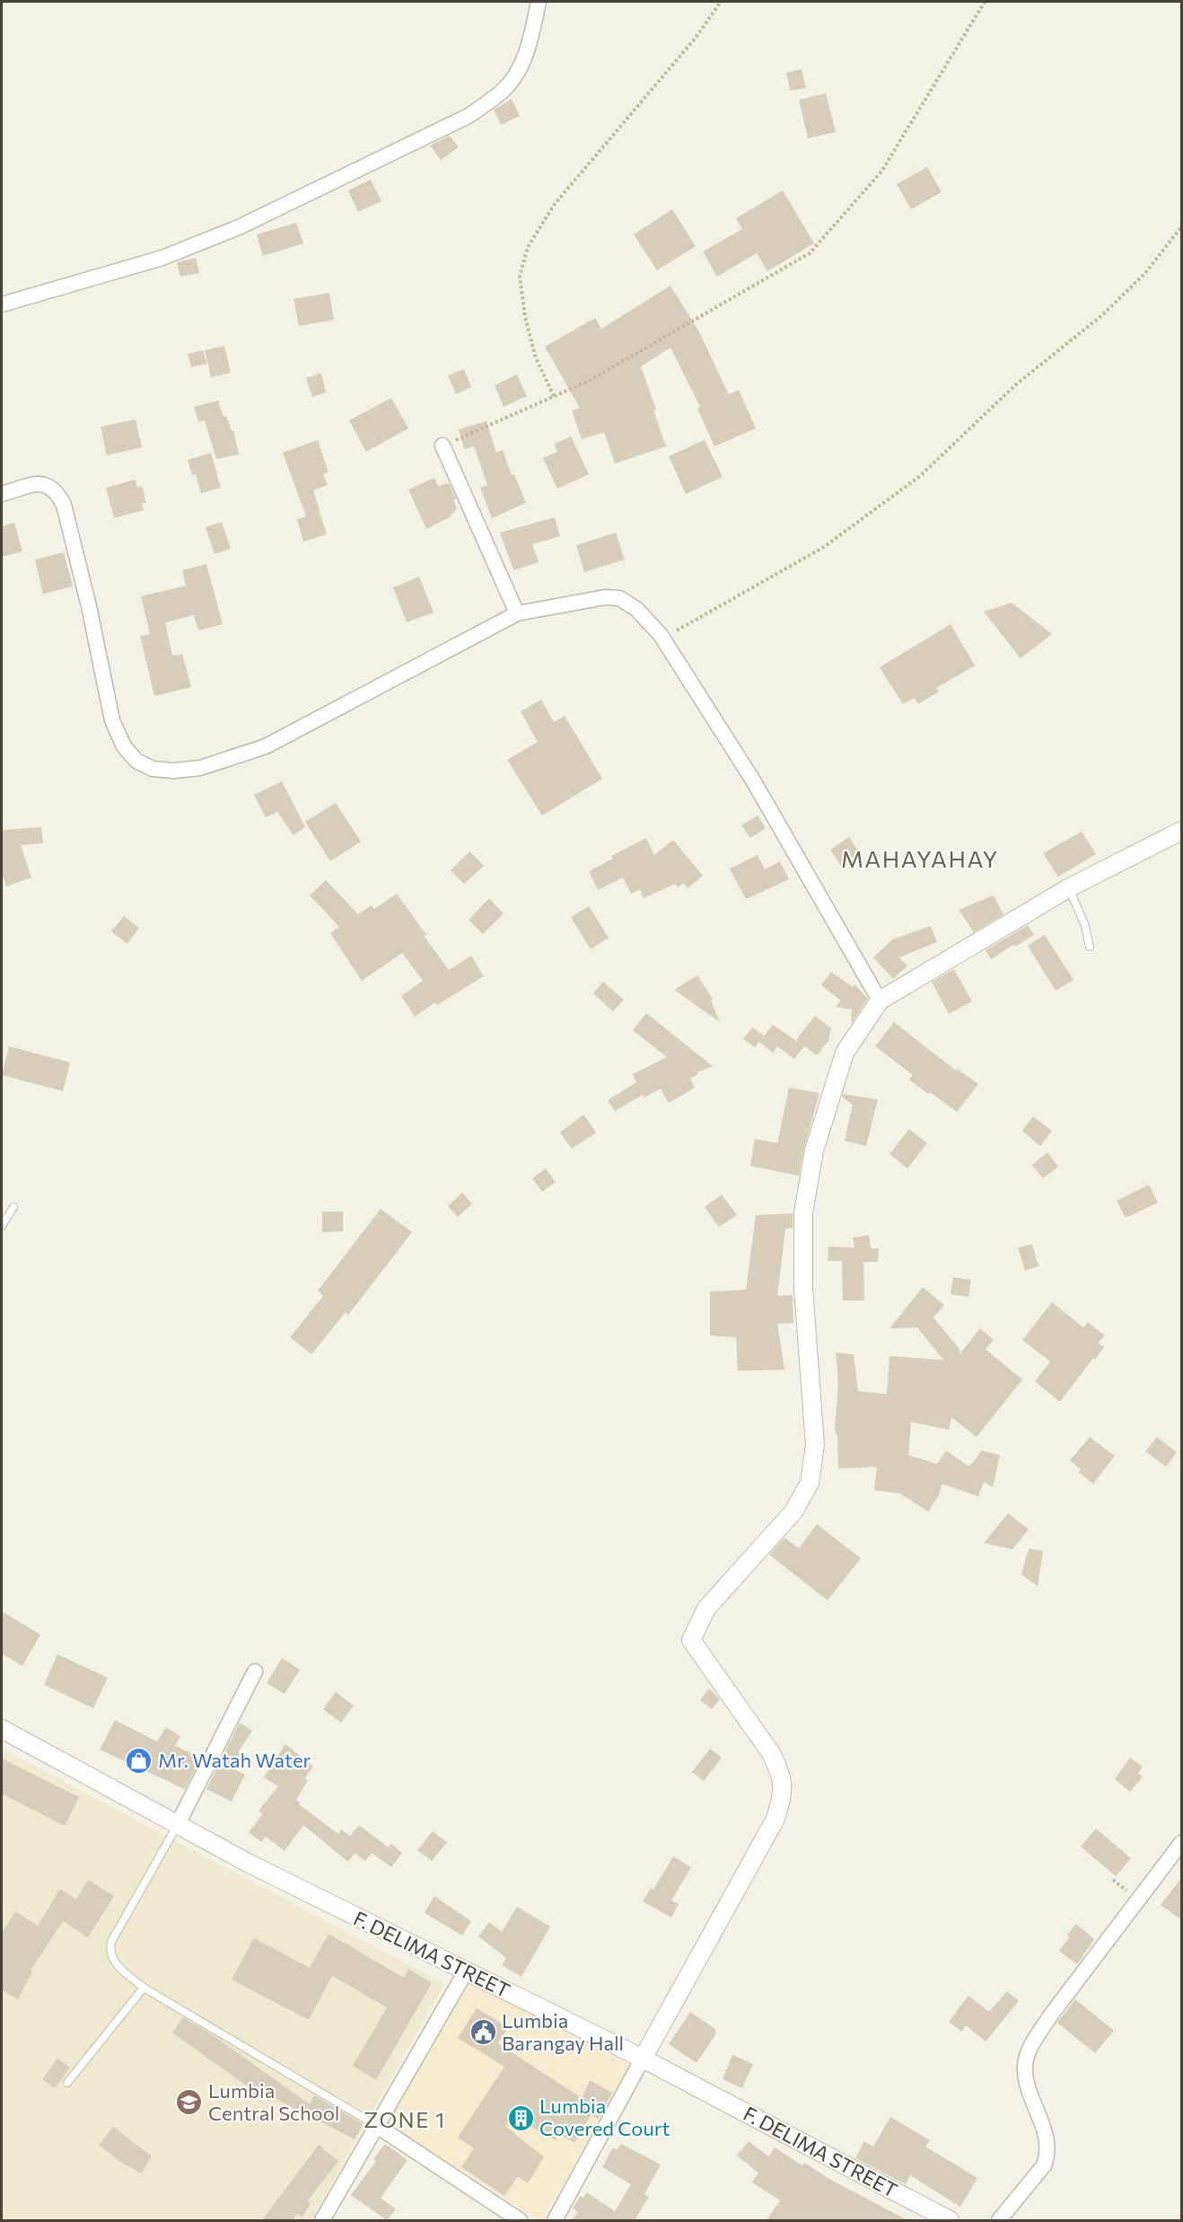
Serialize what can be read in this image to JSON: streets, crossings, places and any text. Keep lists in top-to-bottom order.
{
  "streets": {
    "street": ["F. DELIMA STREET"]
  },
  "districts": ["MAHAYAHAY", "ZONE 1"],
  "places": {
    "shop": ["Mr. Watah Water"],
    "public building": ["Lumbia Barangay Hall"],
    "school or university": ["Lumbia Central School"],
    "building": ["Lumbia Covered Court"]
  }
}
